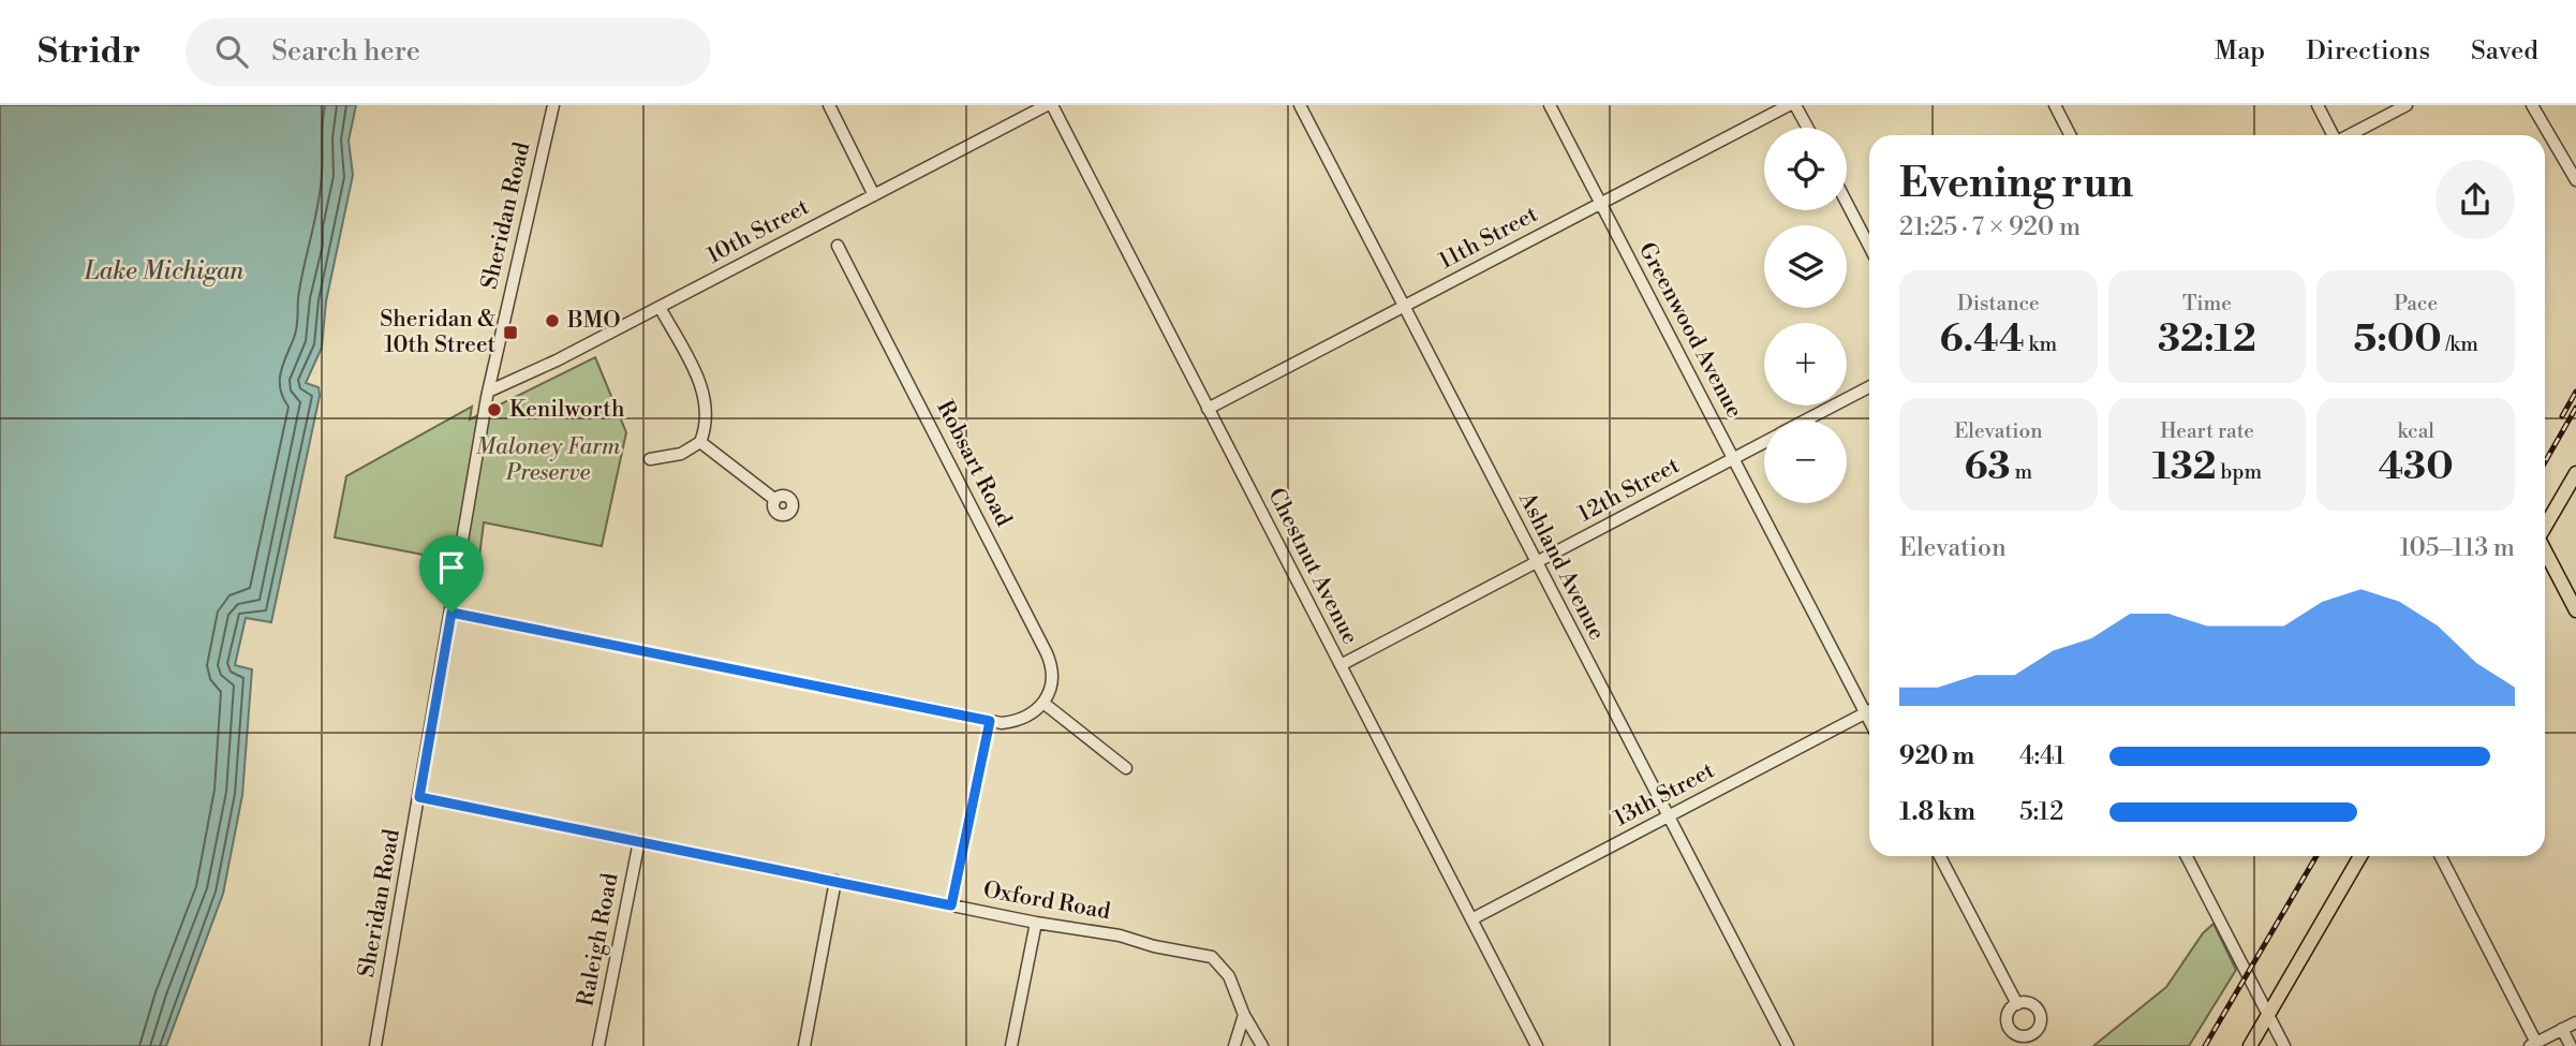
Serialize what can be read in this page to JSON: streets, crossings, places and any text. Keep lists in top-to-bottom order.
{
  "streets": {
    "street": [
      "Sheridan Road",
      "10th Street",
      "11th Street",
      "Greenwood Avenue",
      "Robsart Road",
      "12th Street",
      "Chestnut Avenue",
      "Ashland Avenue",
      "13th Street",
      "Oxford Road",
      "Raleigh Road"
    ]
  },
  "crossings": [
    ["Sheridan Road", "10th Street"],
    ["Sheridan Road", "Oxford Road"],
    ["10th Street", "Chestnut Avenue"],
    ["11th Street", "Greenwood Avenue"],
    ["11th Street", "Chestnut Avenue"],
    ["11th Street", "Ashland Avenue"],
    ["Greenwood Avenue", "12th Street"],
    ["12th Street", "Chestnut Avenue"],
    ["12th Street", "Ashland Avenue"],
    ["Chestnut Avenue", "13th Street"],
    ["Ashland Avenue", "13th Street"],
    ["Oxford Road", "Raleigh Road"]
  ],
  "water": ["Lake Michigan"],
  "parks": ["Maloney Farm Preserve"],
  "places": {
    "other": ["BMO", "Kenilworth"],
    "transit": ["Sheridan & 10th Street"]
  },
  "page": {
    "header": "Stridr",
    "search": "Search here",
    "nav": ["Map", "Directions", "Saved"],
    "map_buttons": ["+", "−"],
    "heading": ["Evening run", "21:25 · 7 × 920 m"],
    "stats": [
      ["Distance", "6.44 km"],
      ["Time", "32:12"],
      ["Pace", "5:00 /km"],
      ["Elevation", "63 m"],
      ["Heart rate", "132 bpm"],
      ["kcal", "430"]
    ],
    "chart": ["Elevation", "105–113 m"],
    "list": [
      {
        "name": "920 m",
        "note": "4:41"
      },
      {
        "name": "1.8 km",
        "note": "5:12"
      }
    ]
  }
}
